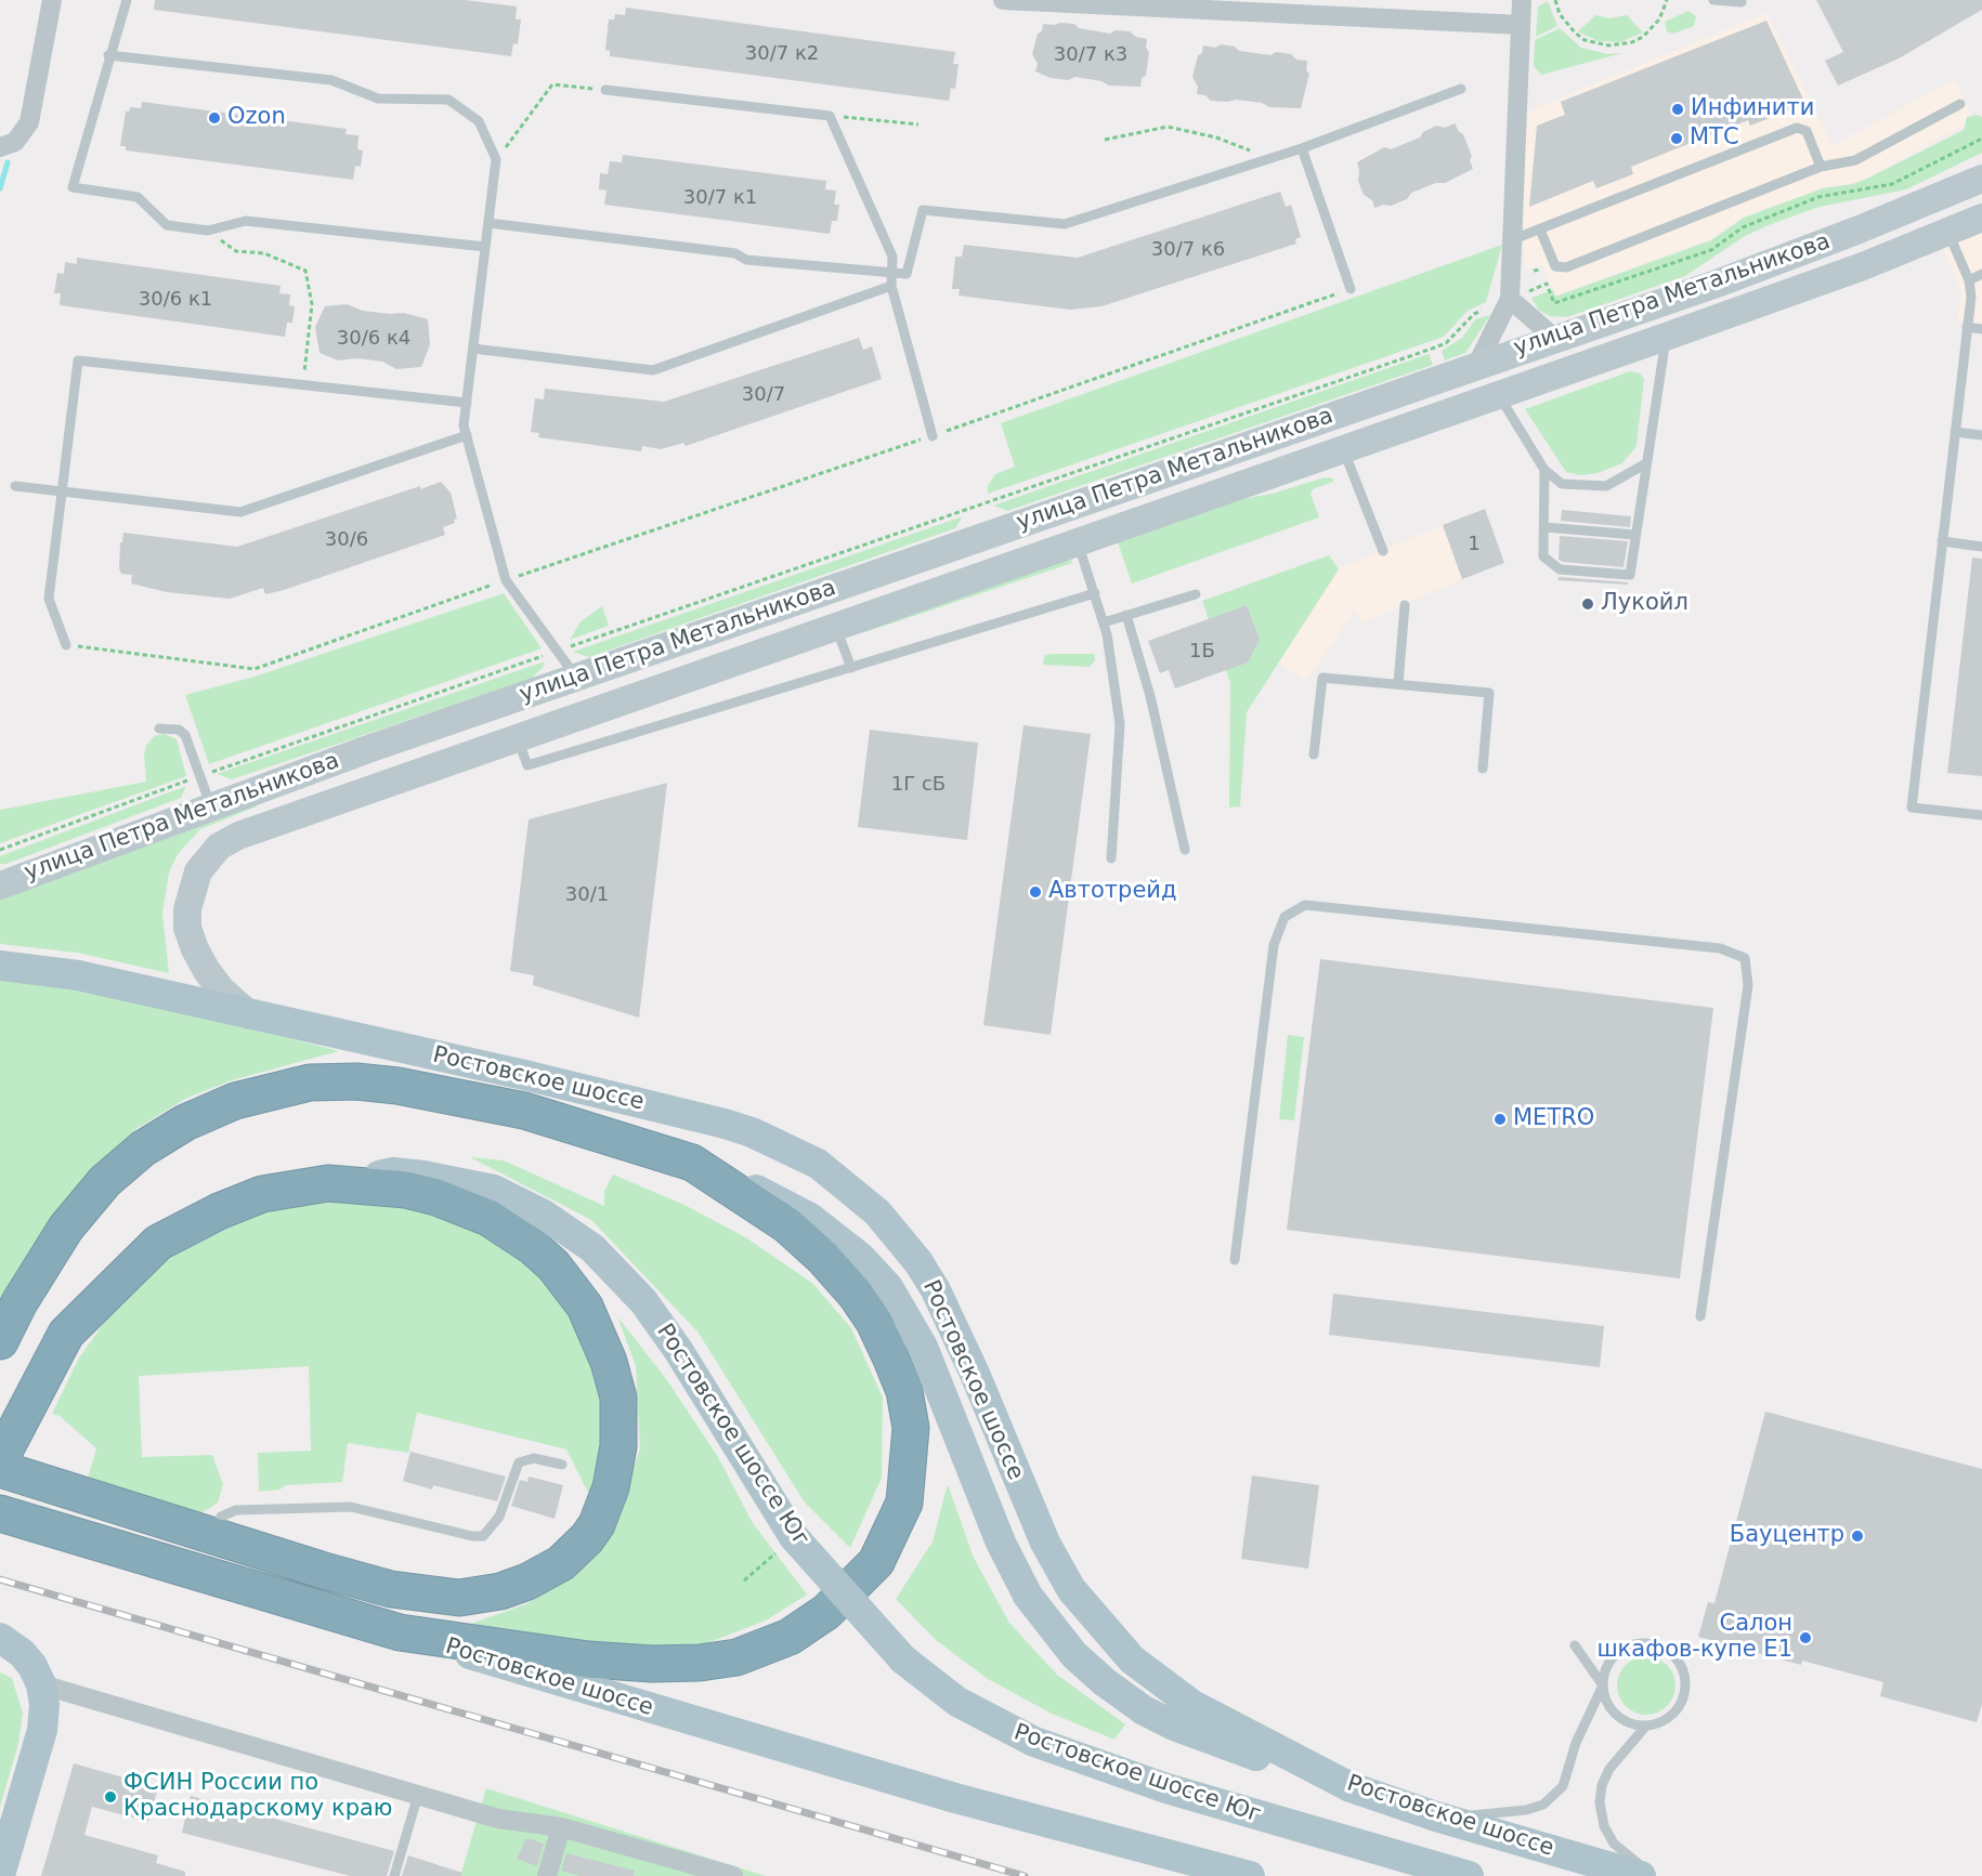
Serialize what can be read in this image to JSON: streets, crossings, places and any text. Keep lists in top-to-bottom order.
{
  "streets": {
    "highway": ["Ростовское шоссе"],
    "main road": ["улица Петра Метальникова", "Ростовское шоссе Юг"]
  },
  "crossings": [
    ["улица Петра Метальникова", "Ростовское шоссе"]
  ],
  "places": [
    "Инфинити",
    "Ozon",
    "МТС",
    "Лукойл",
    "Автотрейд",
    "METRO",
    "Бауцентр",
    "Салон шкафов-купе Е1",
    "ФСИН России по Краснодарскому краю"
  ],
  "house_numbers": [
    "30/7 к2",
    "30/7 к3",
    "30/7 к1",
    "30/7 к6",
    "30/6 к1",
    "30/6 к4",
    "30/7",
    "30/6",
    "1",
    "1Б",
    "1Г сБ",
    "30/1"
  ]
}
